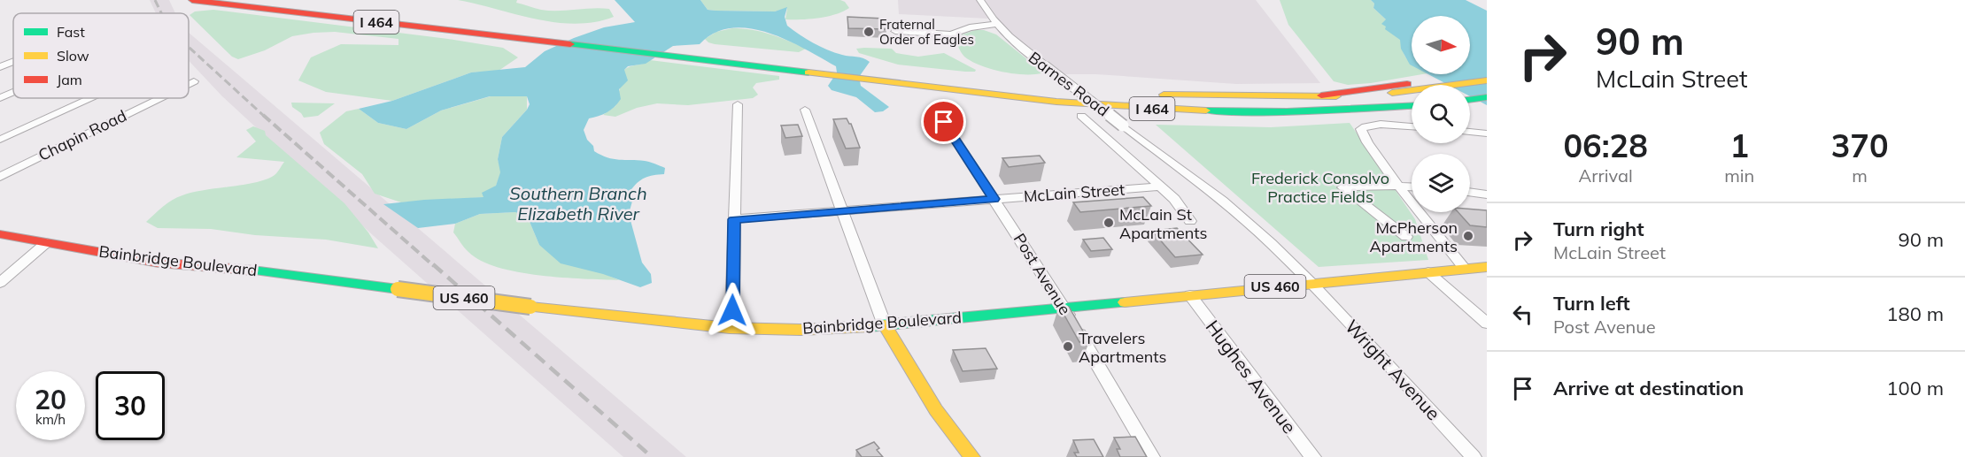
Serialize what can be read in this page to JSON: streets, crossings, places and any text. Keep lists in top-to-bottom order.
{
  "streets": {
    "main road": ["I 464", "Bainbridge Boulevard", "US 460"],
    "street": [
      "Barnes Road",
      "Chapin Road",
      "McLain Street",
      "Post Avenue",
      "Wright Avenue",
      "Hughes Avenue"
    ]
  },
  "crossings": [
    ["Barnes Road", "McLain Street"],
    ["Barnes Road", "Bainbridge Boulevard"],
    ["Barnes Road", "Wright Avenue"],
    ["McLain Street", "Post Avenue"],
    ["Bainbridge Boulevard", "Post Avenue"],
    ["Bainbridge Boulevard", "Wright Avenue"],
    ["Bainbridge Boulevard", "Hughes Avenue"]
  ],
  "water": ["Southern Branch Elizabeth River"],
  "parks": ["Frederick Consolvo Practice Fields"],
  "places": [
    "Fraternal Order of Eagles",
    "McLain St Apartments",
    "McPherson Apartments",
    "Travelers Apartments"
  ],
  "legend": ["Fast", "Slow", "Jam"],
  "north": "right",
  "page": {
    "turn": ["90 m", "McLain Street"],
    "eta": [
      "06:28",
      "Arrival",
      "1",
      "min",
      "370",
      "m"
    ],
    "list": [
      {
        "name": "Turn right",
        "note": "McLain Street",
        "value": "90 m"
      },
      {
        "name": "Turn left",
        "note": "Post Avenue",
        "value": "180 m"
      },
      {
        "name": "Arrive at destination",
        "value": "100 m"
      }
    ],
    "speed": "20 km/h",
    "limit": "30"
  }
}
